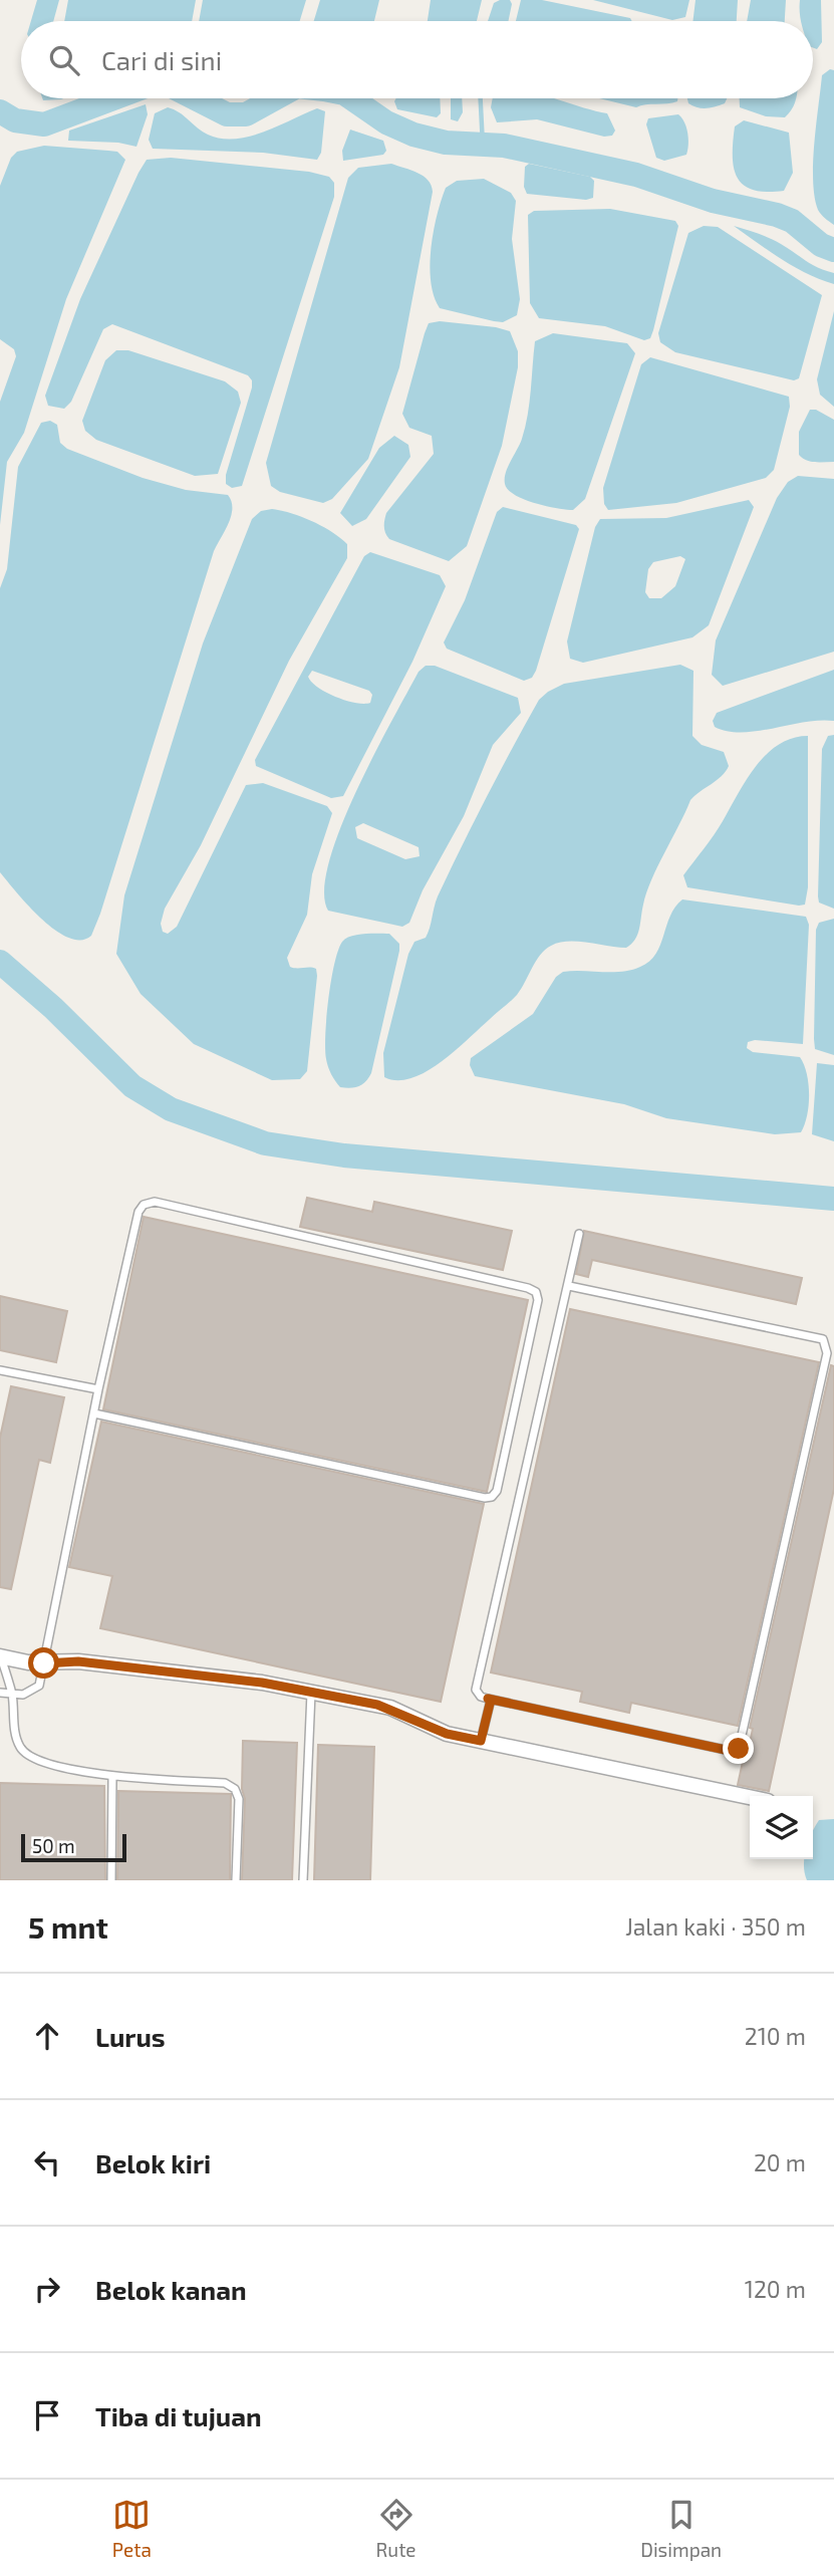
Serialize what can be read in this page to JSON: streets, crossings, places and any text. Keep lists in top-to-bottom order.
{
  "scale_bar": "50 m",
  "page": {
    "search": "Cari di sini",
    "scale": "50 m",
    "heading": ["5 mnt", "Jalan kaki · 350 m"],
    "list": [
      ["Lurus", "210 m"],
      ["Belok kiri", "20 m"],
      ["Belok kanan", "120 m"],
      "Tiba di tujuan"
    ],
    "nav": ["Peta", "Rute", "Disimpan"]
  }
}
